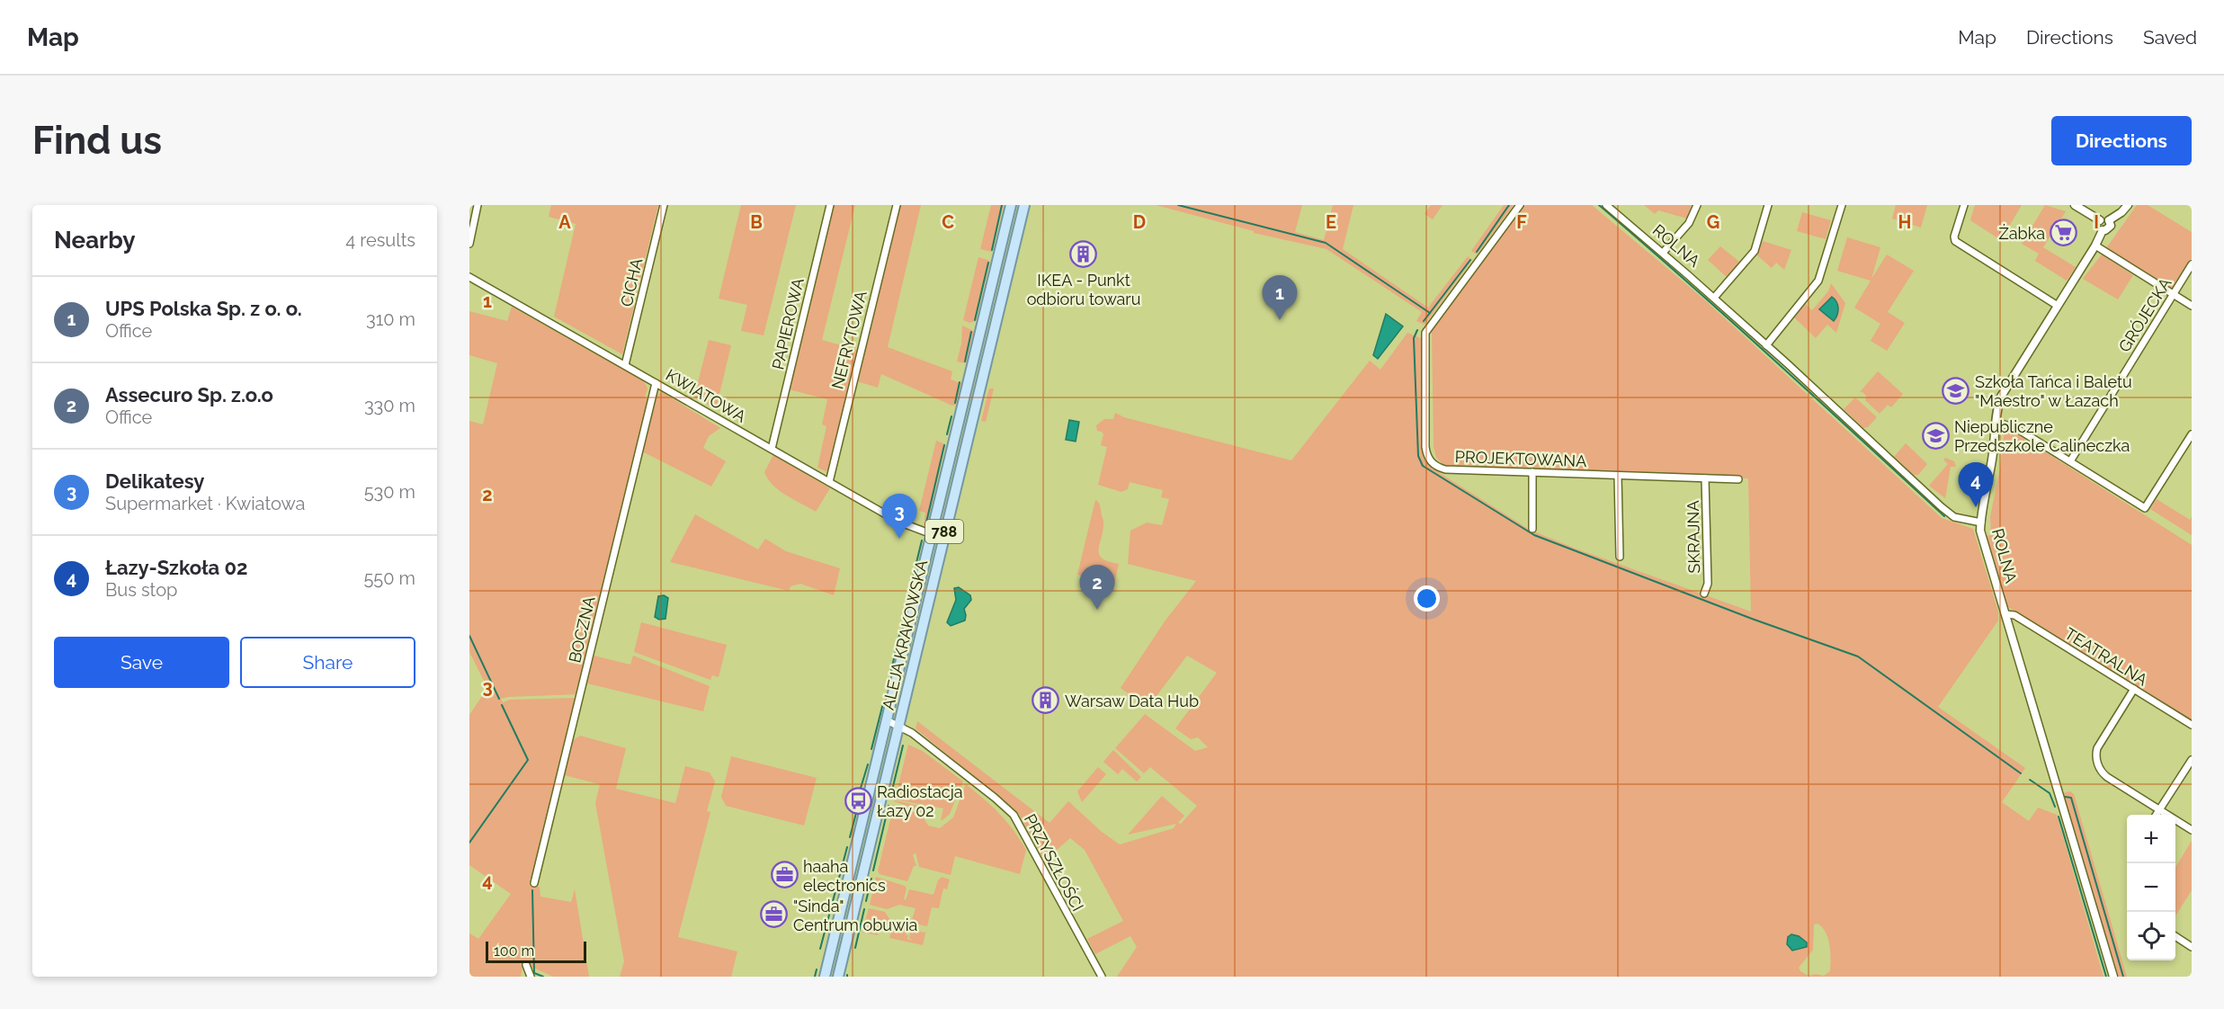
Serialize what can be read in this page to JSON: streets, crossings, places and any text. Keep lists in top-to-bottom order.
{
  "streets": {
    "main road": ["788", "ALEJA KRAKOWSKA"],
    "street": [
      "ROLNA",
      "CICHA",
      "GRÓJECKA",
      "PAPIEROWA",
      "NEFRYTOWA",
      "KWIATOWA",
      "PROJEKTOWANA",
      "SKRAJNA",
      "BOCZNA",
      "TEATRALNA",
      "PRZYSZŁOŚCI"
    ]
  },
  "crossings": [
    ["ROLNA", "TEATRALNA"],
    ["CICHA", "KWIATOWA"],
    ["PAPIEROWA", "KWIATOWA"],
    ["NEFRYTOWA", "KWIATOWA"],
    ["KWIATOWA", "BOCZNA"],
    ["KWIATOWA", "ALEJA KRAKOWSKA"],
    ["PROJEKTOWANA", "SKRAJNA"],
    ["ALEJA KRAKOWSKA", "PRZYSZŁOŚCI"]
  ],
  "places": {
    "supermarket": ["Żabka"],
    "building": ["IKEA - Punkt odbioru towaru", "Warsaw Data Hub"],
    "school or university": ["Szkoła Tańca i Baletu \"Maestro\" w Łazach", "Niepubliczne Przedszkole Calineczka"],
    "bus stop": ["Radiostacja Łazy 02"],
    "office": ["haaha electronics", "\"Sinda\" Centrum obuwia"]
  },
  "scale_bar": "100 m",
  "page": {
    "header": "Map",
    "nav": ["Map", "Directions", "Saved"],
    "buttons": [
      "Directions",
      ["Save", "Share"]
    ],
    "title": "Find us",
    "heading": ["Nearby", "4 results"],
    "list": [
      {
        "mark": "1",
        "name": "UPS Polska Sp. z o. o.",
        "note": "Office",
        "value": "310 m"
      },
      {
        "mark": "2",
        "name": "Assecuro Sp. z.o.o",
        "note": "Office",
        "value": "330 m"
      },
      {
        "mark": "3",
        "name": "Delikatesy",
        "note": "Supermarket · Kwiatowa",
        "value": "530 m"
      },
      {
        "mark": "4",
        "name": "Łazy-Szkoła 02",
        "note": "Bus stop",
        "value": "550 m"
      }
    ],
    "pins": [
      "1",
      "4",
      "3",
      "2"
    ],
    "map_buttons": ["+", "−"],
    "scale": "100 m"
  },
  "grid": {
    "columns": [
      "A",
      "B",
      "C",
      "D",
      "E",
      "F",
      "G",
      "H",
      "I"
    ],
    "rows": [
      "1",
      "2",
      "3",
      "4"
    ]
  }
}
